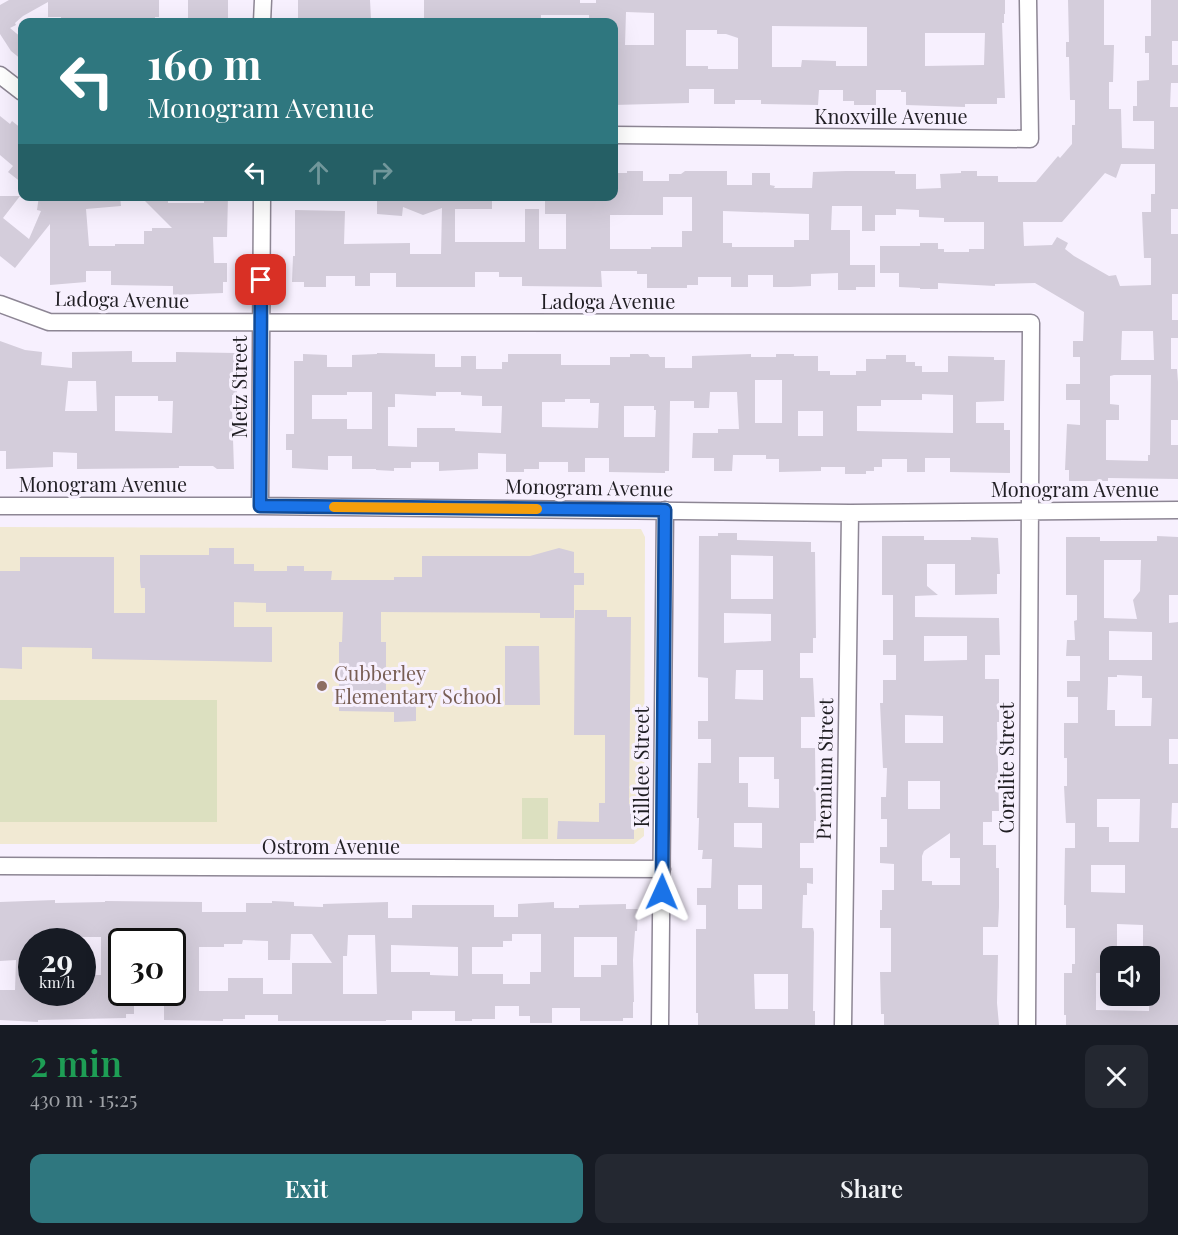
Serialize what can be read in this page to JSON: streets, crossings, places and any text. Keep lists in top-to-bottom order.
{
  "streets": {
    "street": [
      "Knoxville Avenue",
      "Ladoga Avenue",
      "Metz Street",
      "Monogram Avenue",
      "Killdee Street",
      "Coralite Street",
      "Premium Street",
      "Ostrom Avenue"
    ]
  },
  "crossings": [
    ["Ladoga Avenue", "Metz Street"],
    ["Ladoga Avenue", "Monogram Avenue"],
    ["Ladoga Avenue", "Coralite Street"],
    ["Metz Street", "Monogram Avenue"],
    ["Monogram Avenue", "Killdee Street"],
    ["Monogram Avenue", "Coralite Street"],
    ["Monogram Avenue", "Premium Street"],
    ["Killdee Street", "Ostrom Avenue"]
  ],
  "places": ["Cubberley Elementary School"],
  "page": {
    "turn": ["160 m", "Monogram Avenue"],
    "speed": "29 km/h",
    "limit": "30",
    "heading": ["2 min", "430 m · 15:25"],
    "buttons": ["Exit", "Share"]
  }
}
